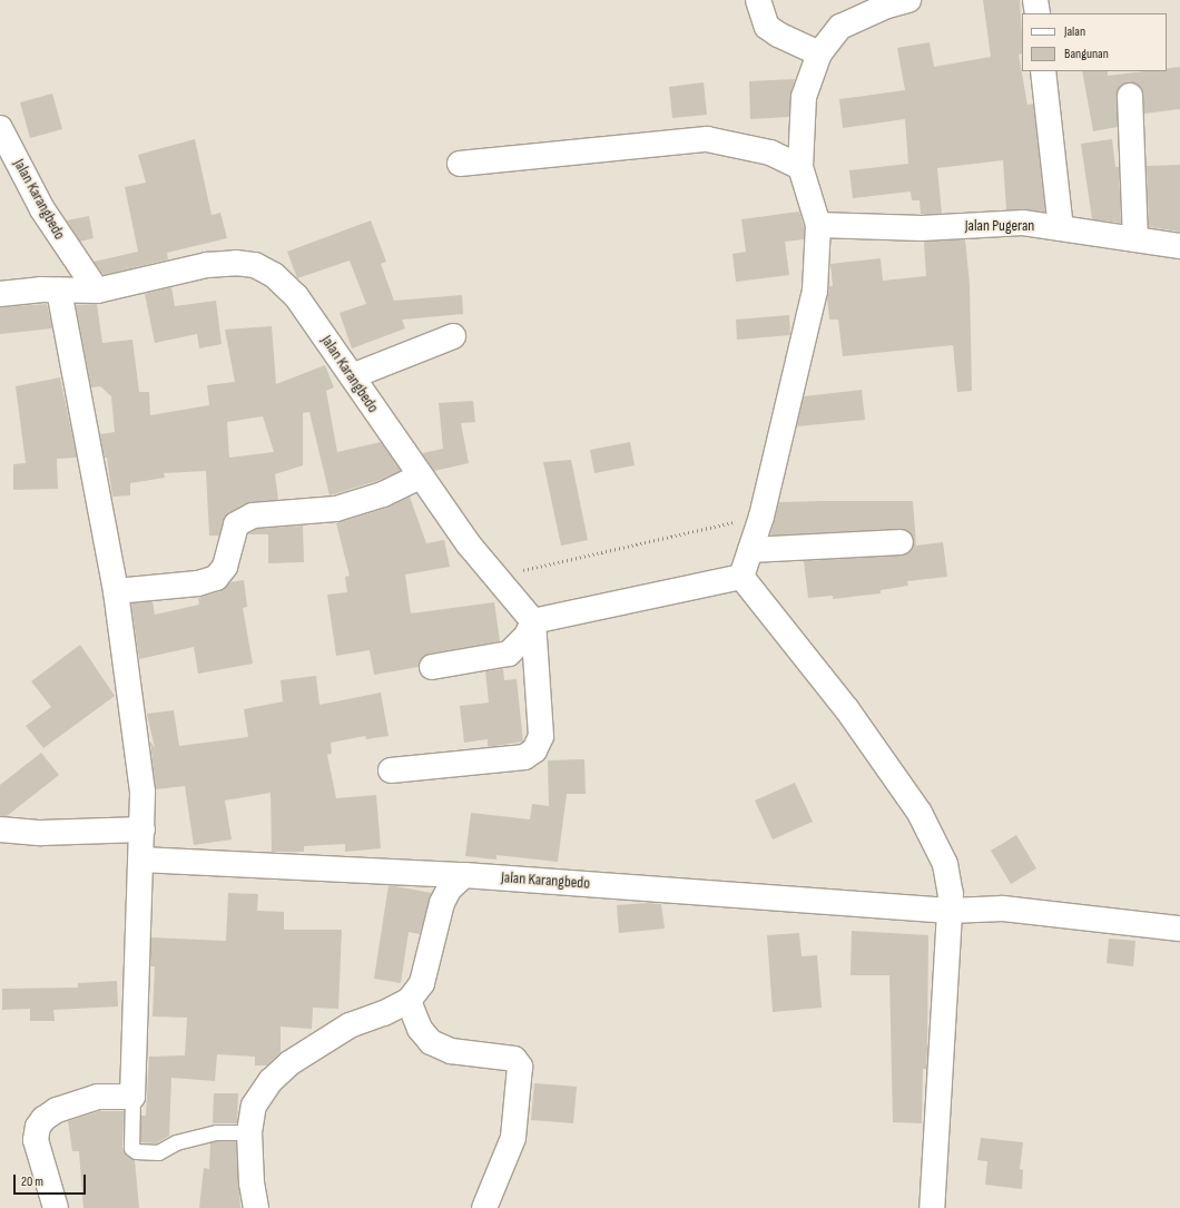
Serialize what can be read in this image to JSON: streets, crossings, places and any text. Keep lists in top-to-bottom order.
{
  "streets": {
    "street": ["Jalan Karangbedo", "Jalan Pugeran"]
  },
  "legend": ["Jalan", "Bangunan"],
  "scale_bar": "20 m"
}
